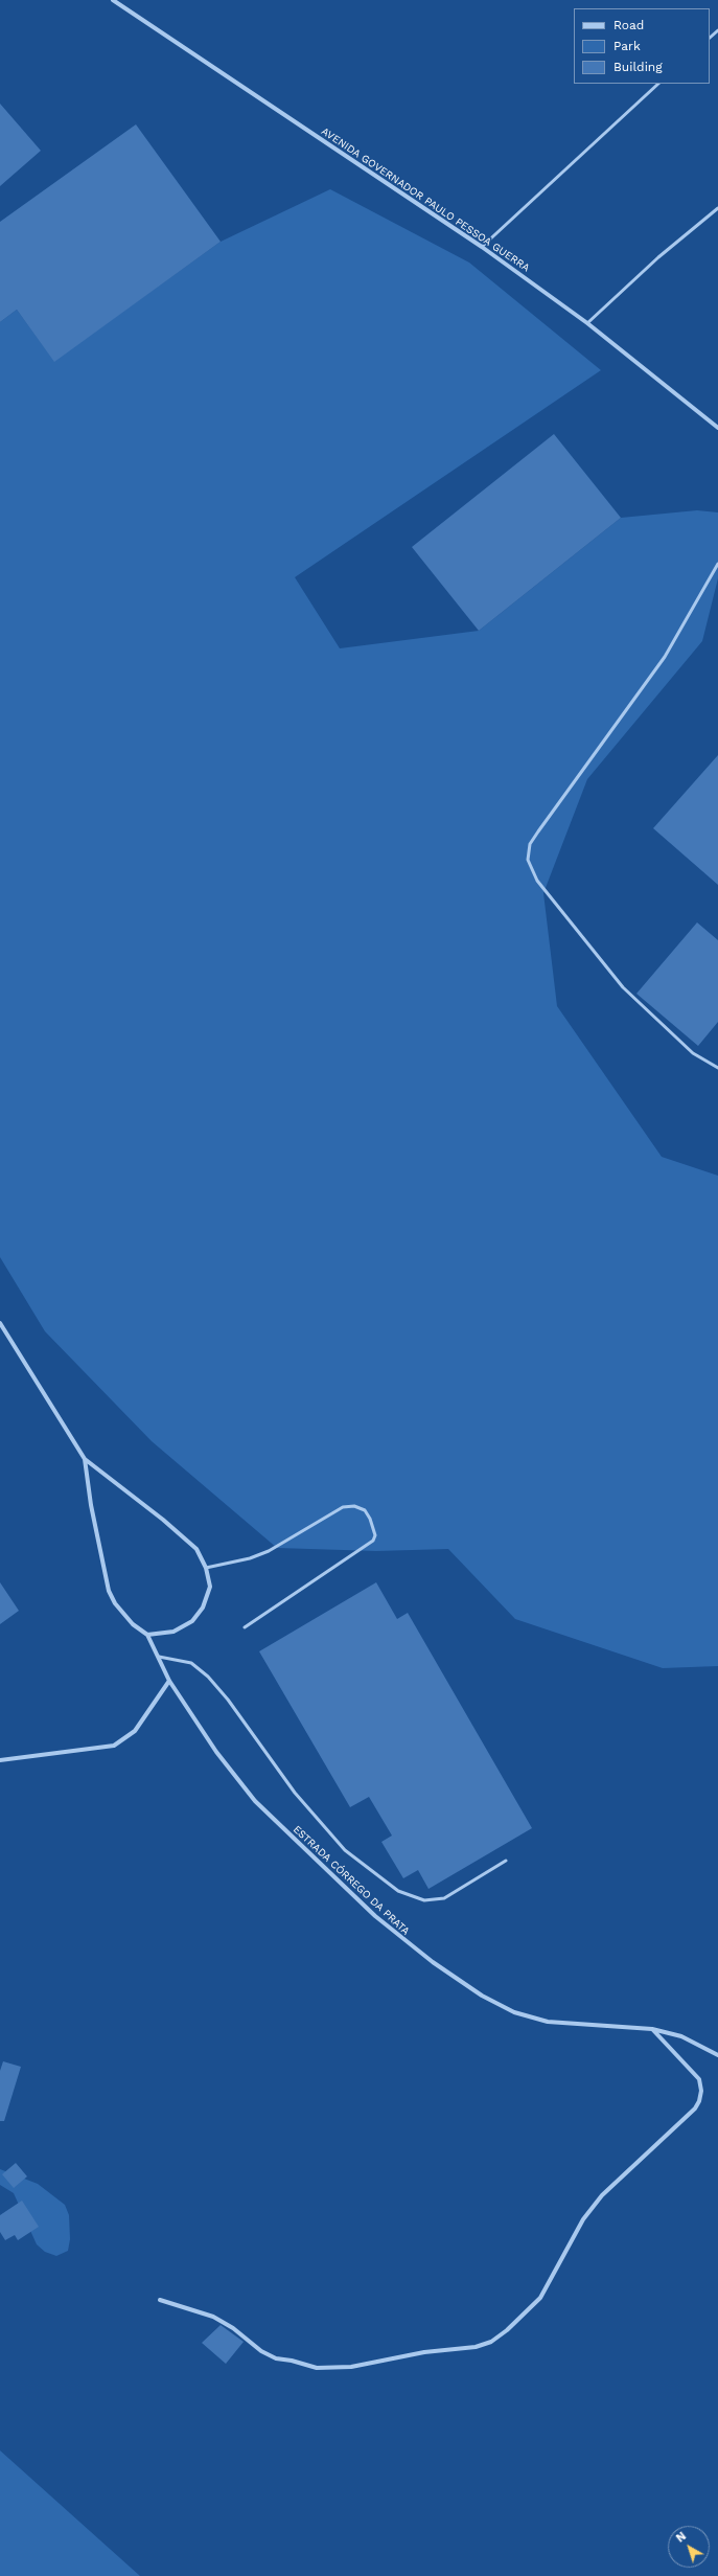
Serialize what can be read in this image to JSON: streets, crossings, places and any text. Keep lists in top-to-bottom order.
{
  "streets": {
    "street": ["AVENIDA GOVERNADOR PAULO PESSOA GUERRA", "ESTRADA CÓRREGO DA PRATA"]
  },
  "legend": ["Road", "Park", "Building"],
  "north": "top left"
}
